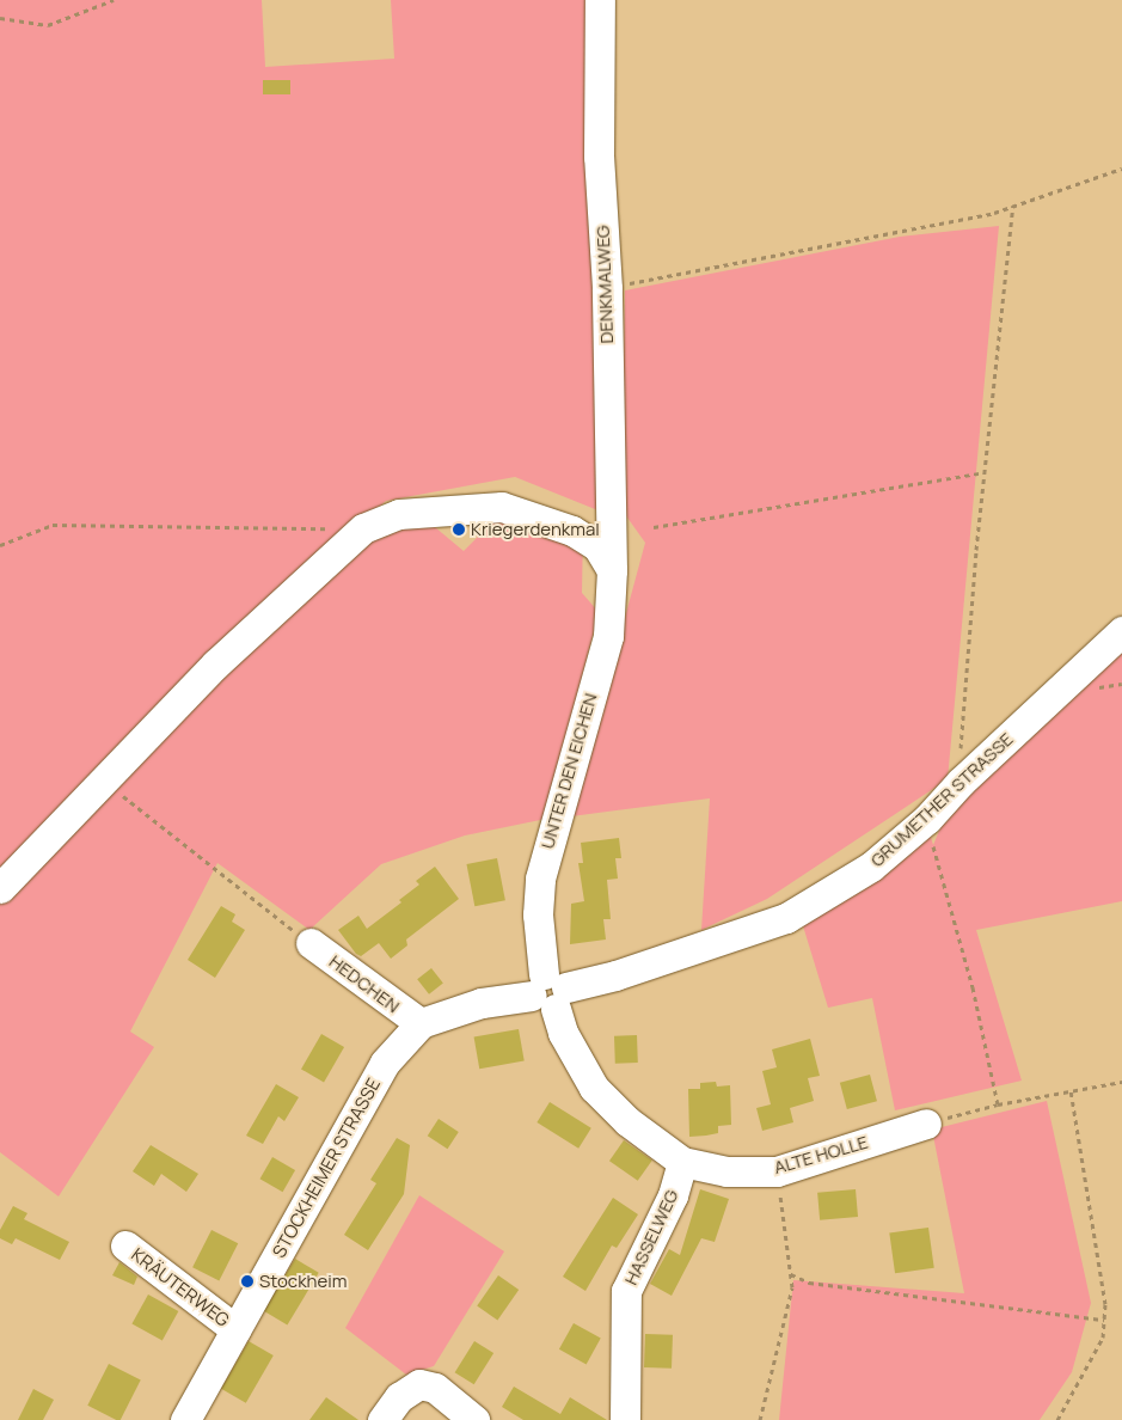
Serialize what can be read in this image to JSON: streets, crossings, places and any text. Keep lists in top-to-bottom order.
{
  "streets": {
    "street": [
      "DENKMALWEG",
      "UNTER DEN EICHEN",
      "GRUMETHER STRASSE",
      "HEDCHEN",
      "ALTE HOLLE",
      "STOCKHEIMER STRASSE",
      "HASSELWEG",
      "KRÄUTERWEG"
    ]
  },
  "crossings": [
    ["DENKMALWEG", "UNTER DEN EICHEN"],
    ["UNTER DEN EICHEN", "GRUMETHER STRASSE"],
    ["UNTER DEN EICHEN", "ALTE HOLLE"],
    ["GRUMETHER STRASSE", "ALTE HOLLE"],
    ["HEDCHEN", "STOCKHEIMER STRASSE"],
    ["ALTE HOLLE", "HASSELWEG"],
    ["STOCKHEIMER STRASSE", "KRÄUTERWEG"]
  ],
  "places": ["Kriegerdenkmal", "Stockheim"]
}
